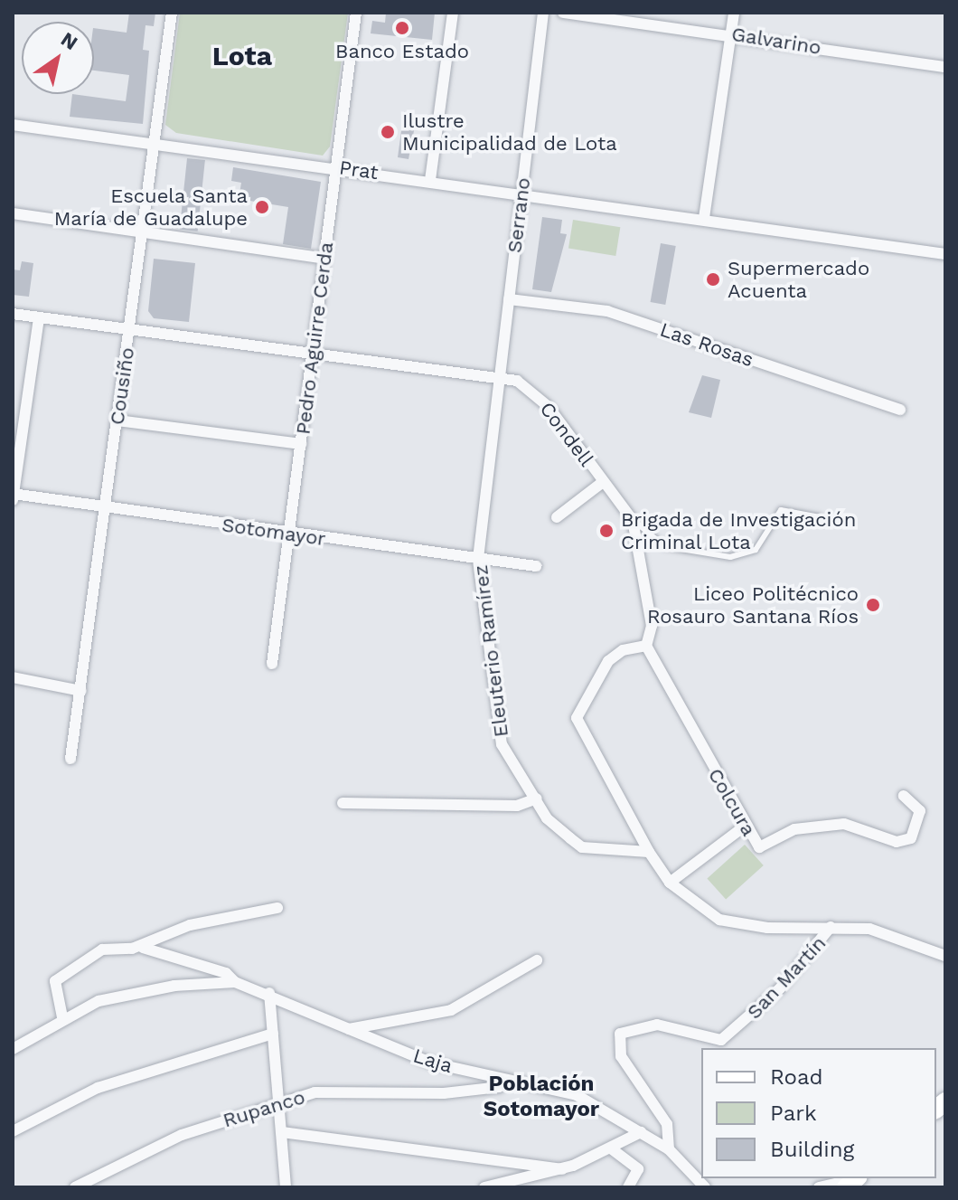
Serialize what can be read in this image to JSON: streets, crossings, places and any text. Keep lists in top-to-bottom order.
{
  "streets": {
    "street": [
      "Galvarino",
      "Prat",
      "Serrano",
      "Pedro Aguirre Cerda",
      "Las Rosas",
      "Cousiño",
      "Condell",
      "Sotomayor",
      "Eleuterio Ramírez",
      "Colcura",
      "San Martín",
      "Laja",
      "Rupanco"
    ]
  },
  "crossings": [
    ["Prat", "Serrano"],
    ["Prat", "Pedro Aguirre Cerda"],
    ["Prat", "Cousiño"],
    ["Serrano", "Las Rosas"],
    ["Serrano", "Condell"],
    ["Serrano", "Eleuterio Ramírez"],
    ["Pedro Aguirre Cerda", "Condell"],
    ["Pedro Aguirre Cerda", "Sotomayor"],
    ["Cousiño", "Condell"],
    ["Cousiño", "Sotomayor"],
    ["Condell", "Eleuterio Ramírez"],
    ["Condell", "Colcura"],
    ["Sotomayor", "Eleuterio Ramírez"],
    ["San Martín", "Laja"],
    ["Laja", "Rupanco"]
  ],
  "districts": ["Lota", "Población Sotomayor"],
  "places": [
    "Banco Estado",
    "Ilustre Municipalidad de Lota",
    "Escuela Santa María de Guadalupe",
    "Supermercado Acuenta",
    "Brigada de Investigación Criminal Lota",
    "Liceo Politécnico Rosauro Santana Ríos"
  ],
  "legend": ["Road", "Park", "Building"],
  "north": "top right"
}
